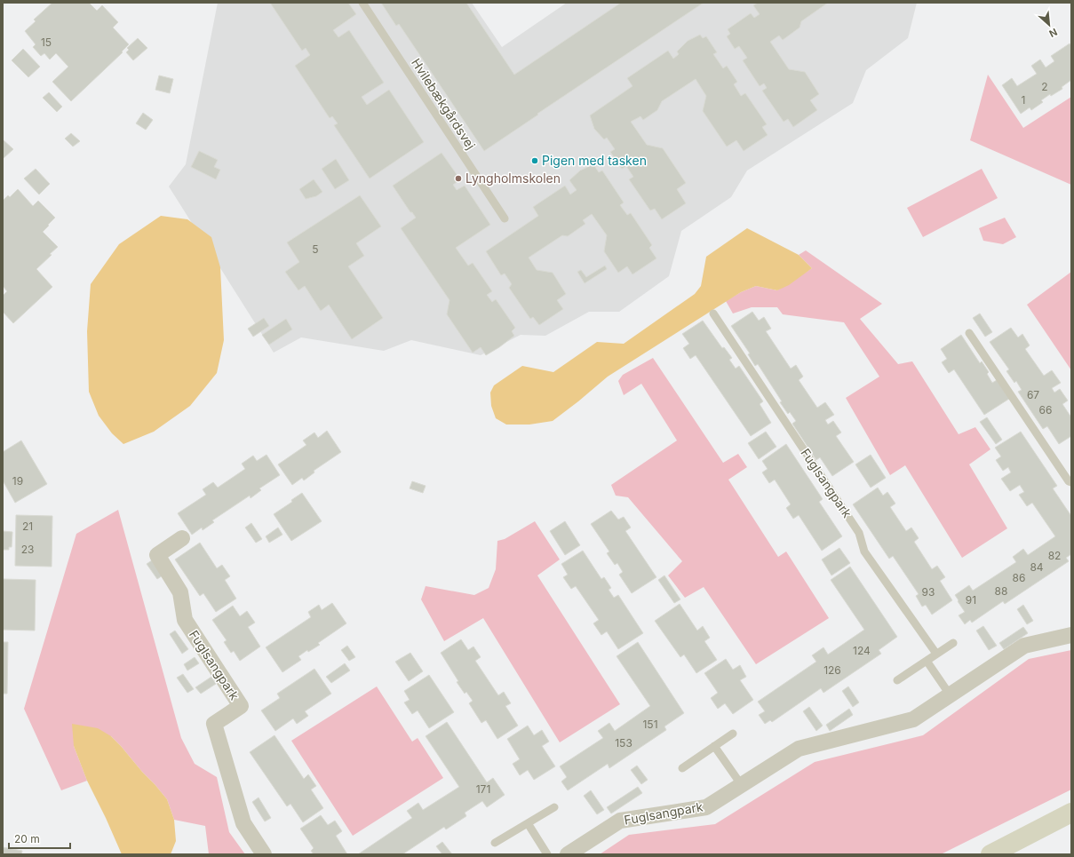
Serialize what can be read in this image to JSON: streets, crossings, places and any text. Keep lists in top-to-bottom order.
{
  "streets": {
    "street": ["Fuglsangpark"],
    "lane": ["Hvilebækgårdsvej"]
  },
  "places": ["Pigen med tasken", "Lyngholmskolen"],
  "house_numbers": [
    "15",
    "2",
    "1",
    "5",
    "67",
    "66",
    "19",
    "21",
    "23",
    "82",
    "84",
    "86",
    "88",
    "93",
    "91",
    "124",
    "126",
    "151",
    "153",
    "171"
  ],
  "scale_bar": "20 m",
  "north": "bottom right"
}
